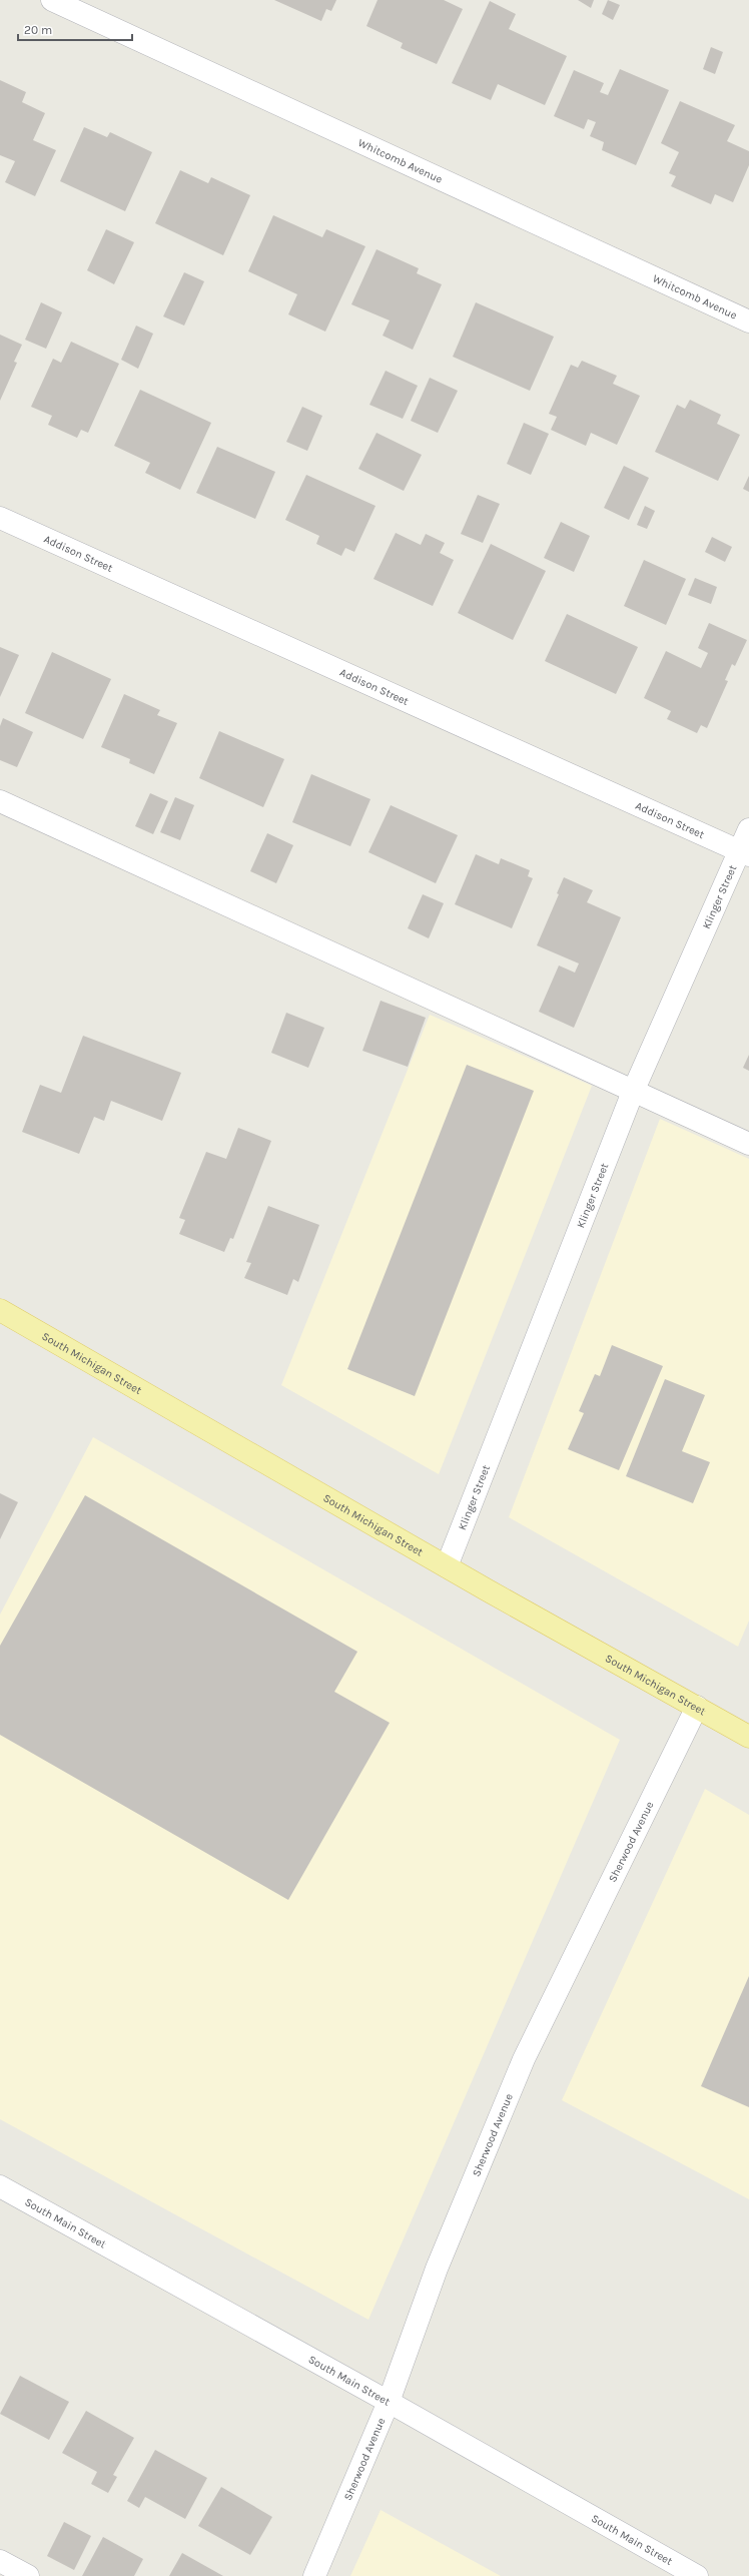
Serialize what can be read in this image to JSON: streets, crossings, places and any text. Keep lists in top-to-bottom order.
{
  "streets": {
    "main road": ["South Michigan Street"],
    "street": [
      "Whitcomb Avenue",
      "Addison Street",
      "Klinger Street",
      "Sherwood Avenue",
      "South Main Street"
    ]
  },
  "crossings": [
    ["Addison Street", "Klinger Street"],
    ["Klinger Street", "South Michigan Street"],
    ["South Michigan Street", "Sherwood Avenue"],
    ["Sherwood Avenue", "South Main Street"]
  ],
  "scale_bar": "20 m"
}
